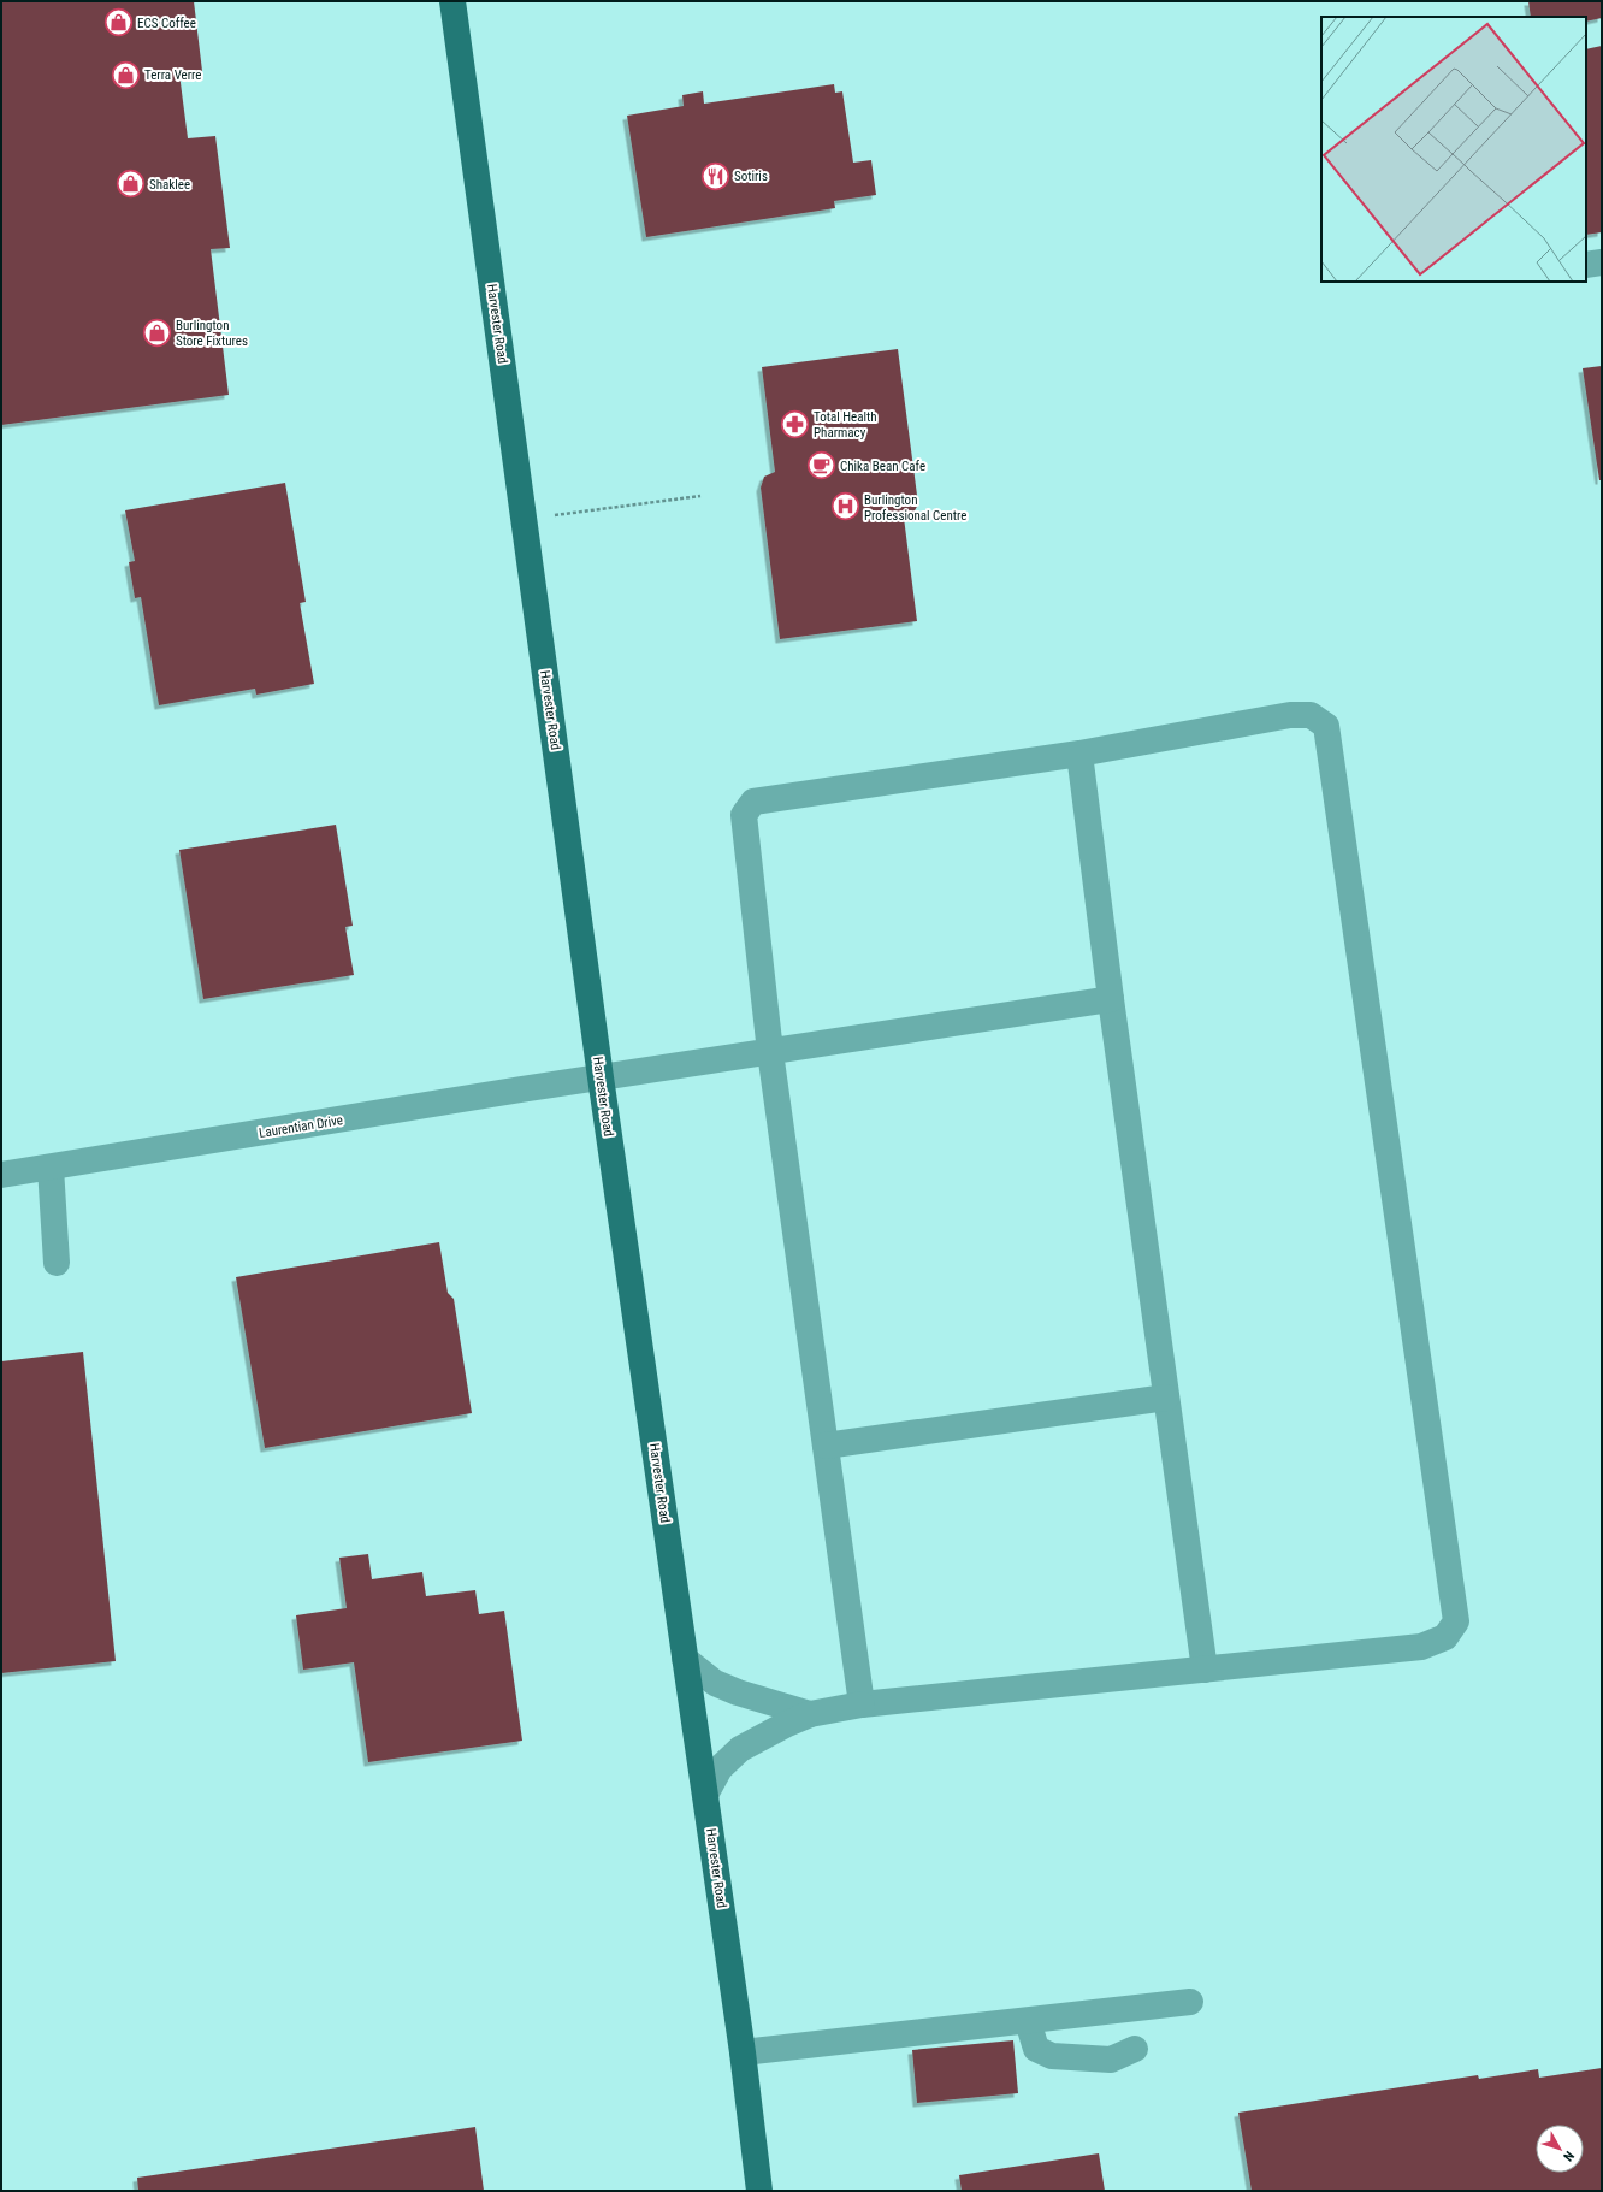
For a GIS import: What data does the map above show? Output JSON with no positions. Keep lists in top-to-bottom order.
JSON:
{
  "streets": {
    "main road": ["Harvester Road"],
    "street": ["Laurentian Drive"]
  },
  "crossings": [
    ["Harvester Road", "Laurentian Drive"]
  ],
  "places": {
    "shop": [
      "ECS Coffee",
      "Terra Verre",
      "Shaklee",
      "Burlington Store Fixtures"
    ],
    "restaurant": ["Sotiris"],
    "pharmacy": ["Total Health Pharmacy"],
    "cafe": ["Chika Bean Cafe"],
    "hospital": ["Burlington Professional Centre"]
  },
  "north": "bottom right"
}
